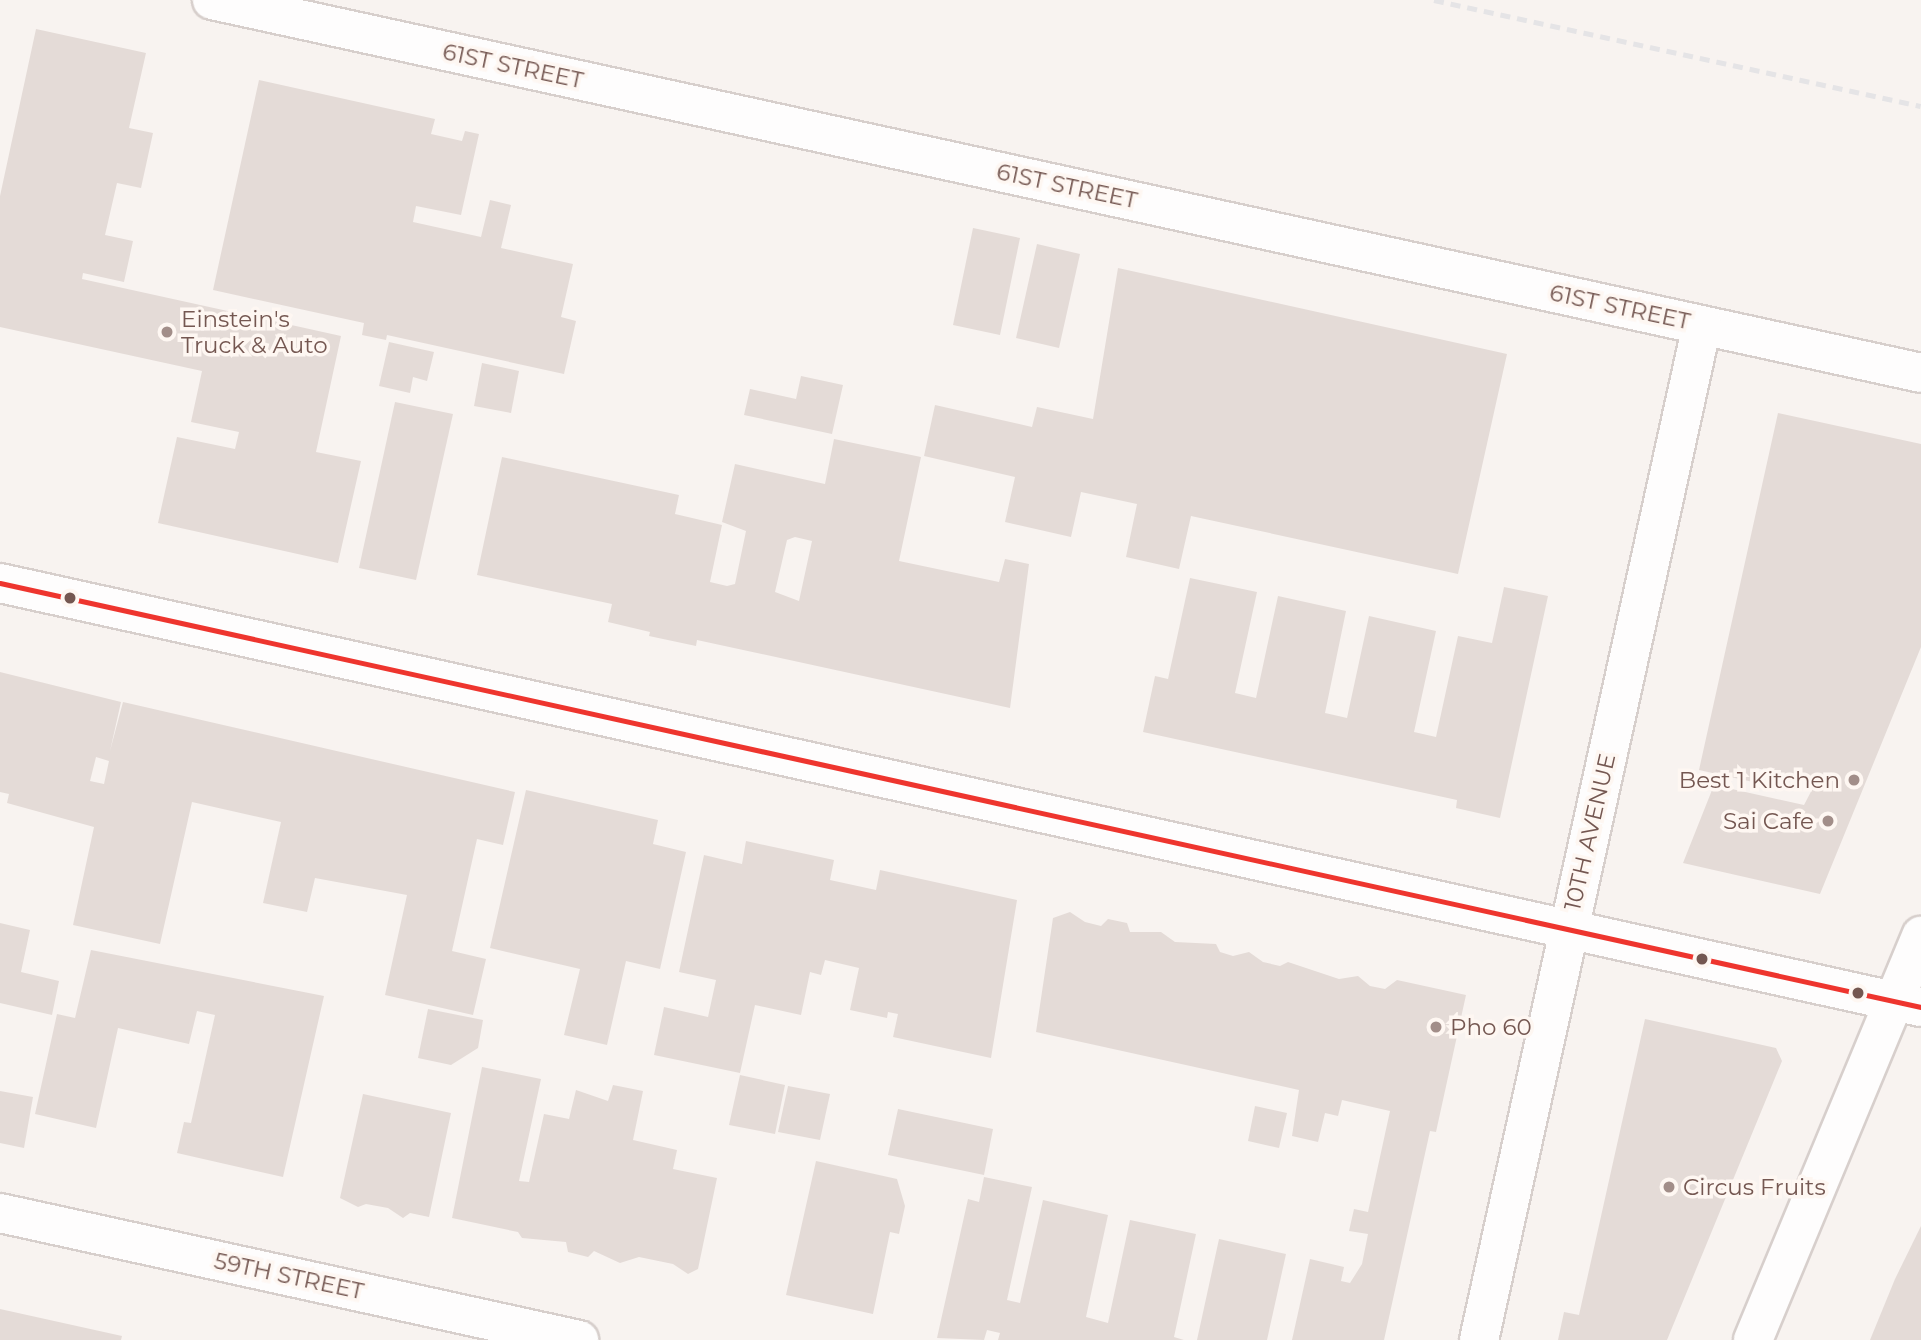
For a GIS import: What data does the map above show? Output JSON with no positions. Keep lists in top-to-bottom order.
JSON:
{
  "streets": {
    "street": ["61ST STREET", "10TH AVENUE", "59TH STREET"]
  },
  "crossings": [
    ["61ST STREET", "10TH AVENUE"]
  ],
  "places": [
    "Einstein's Truck & Auto",
    "Best 1 Kitchen",
    "Sai Cafe",
    "Pho 60",
    "Circus Fruits"
  ]
}
